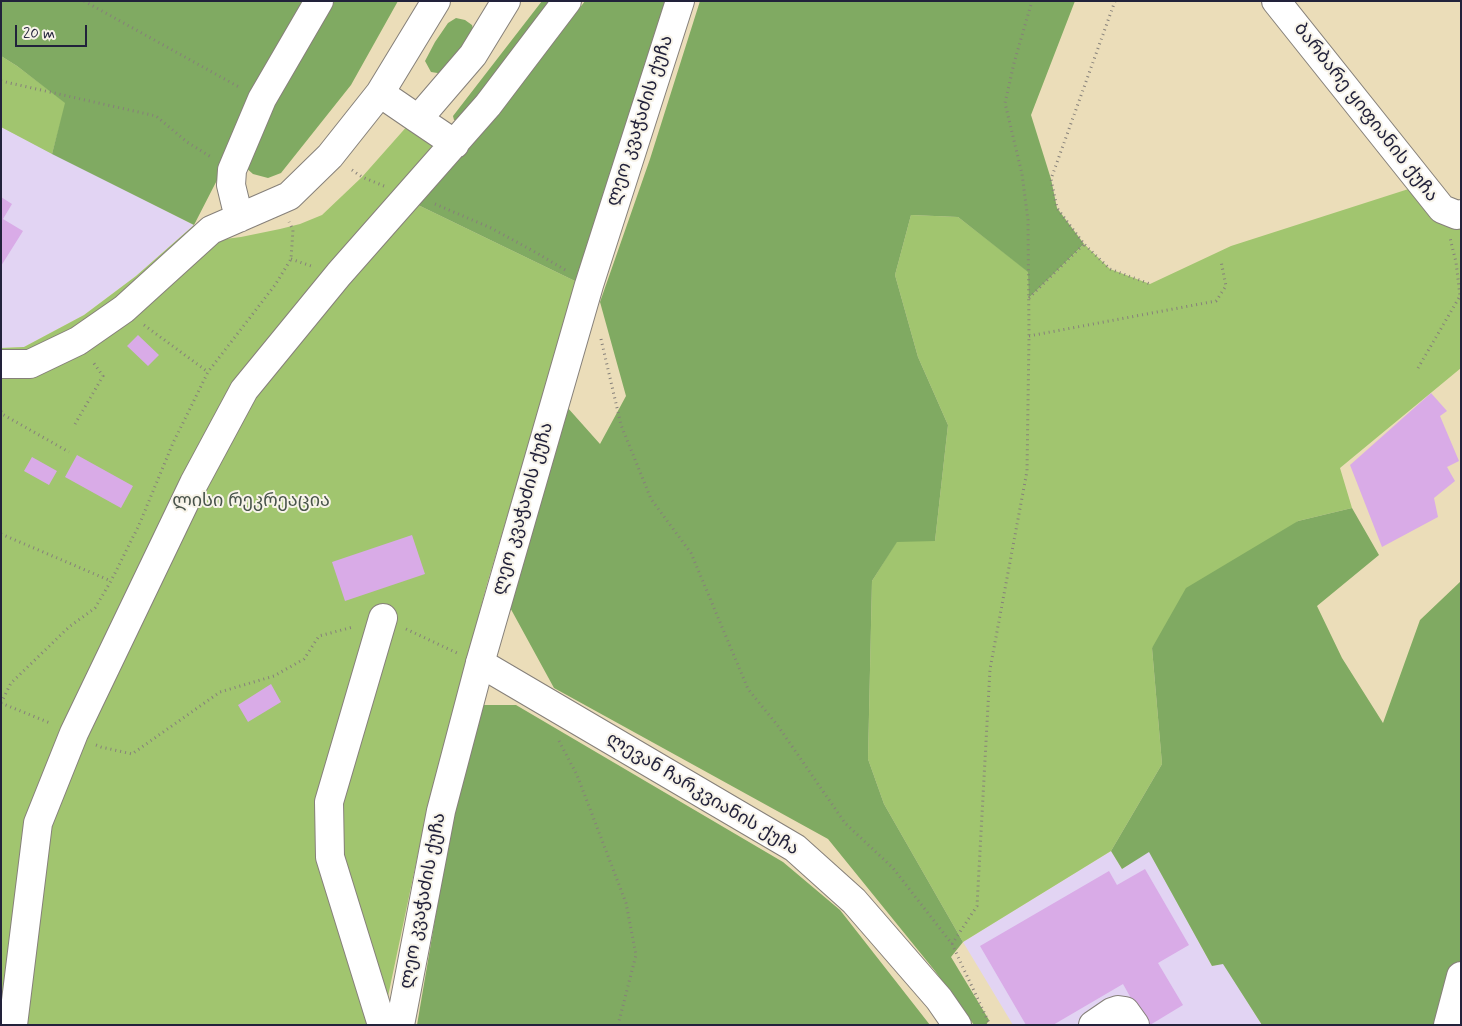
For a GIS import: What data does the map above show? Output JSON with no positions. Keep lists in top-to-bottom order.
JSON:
{
  "streets": {
    "street": ["ბარბარე ყიფიანის ქუჩა", "ლეო კვაჭაძის ქუჩა", "ლევან ჩარკვიანის ქუჩა"]
  },
  "crossings": [
    ["ლეო კვაჭაძის ქუჩა", "ლევან ჩარკვიანის ქუჩა"]
  ],
  "parks": ["ლისი რეკრეაცია"],
  "scale_bar": "20 m"
}
